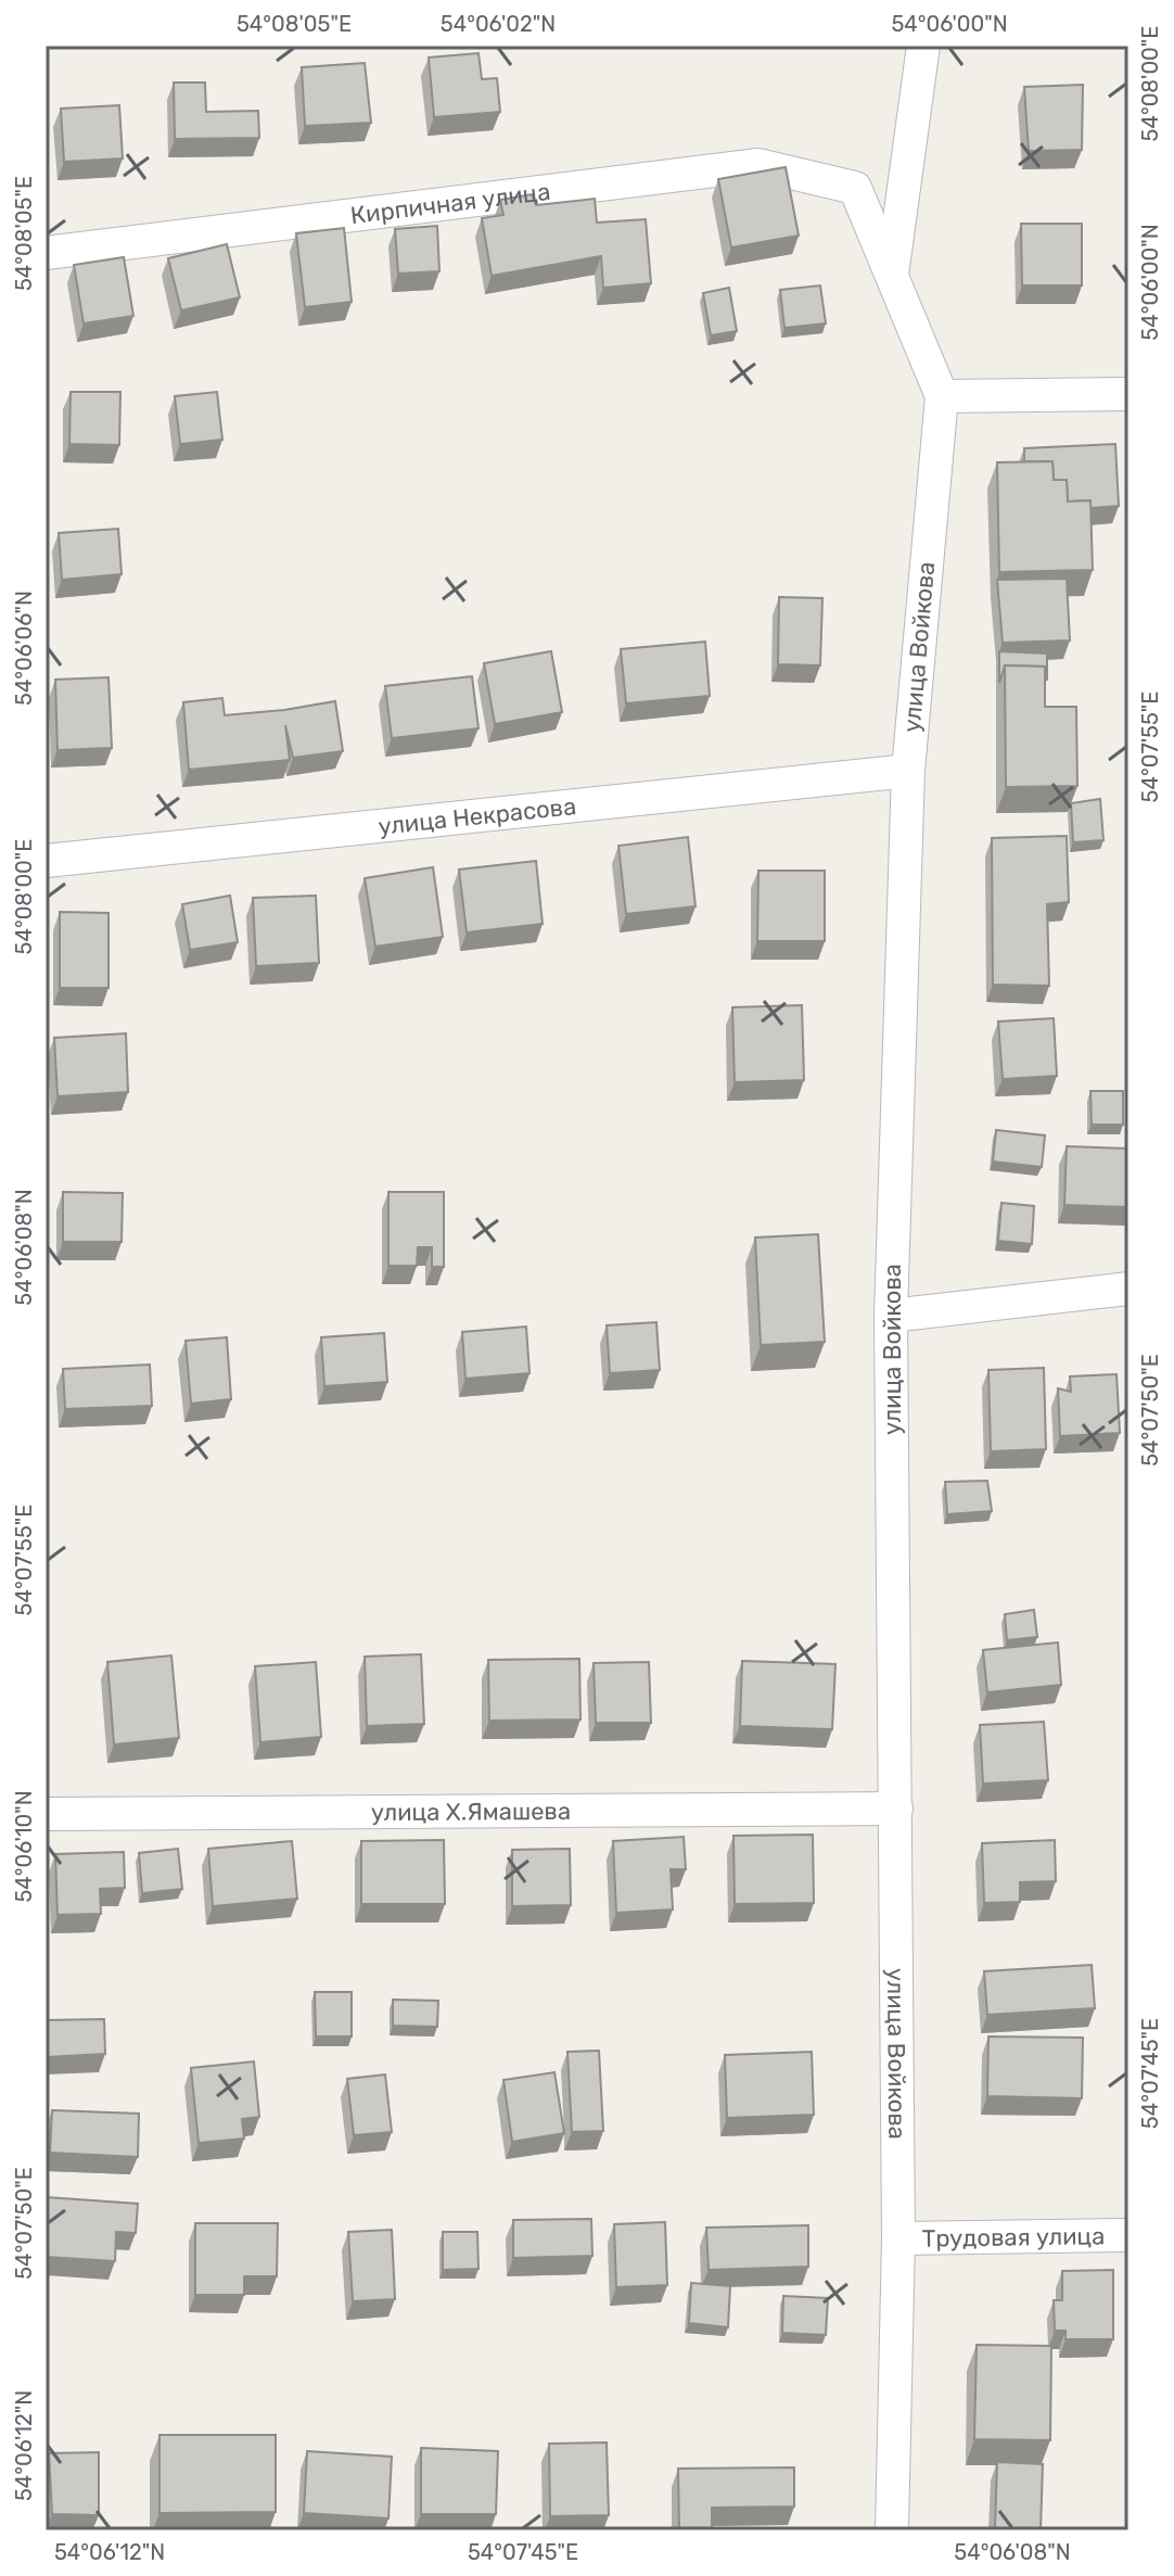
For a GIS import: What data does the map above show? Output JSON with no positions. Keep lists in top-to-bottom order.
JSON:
{
  "streets": {
    "street": [
      "Кирпичная улица",
      "улица Войкова",
      "улица Некрасова",
      "улица Х.Ямашева",
      "Трудовая улица"
    ]
  },
  "crossings": [
    ["Кирпичная улица", "улица Войкова"],
    ["улица Войкова", "улица Некрасова"],
    ["улица Войкова", "улица Х.Ямашева"],
    ["улица Войкова", "Трудовая улица"]
  ],
  "coordinates": [
    "54°08'05\"E",
    "54°06'02\"N",
    "54°06'00\"N",
    "54°08'00\"E",
    "54°06'06\"N",
    "54°07'55\"E",
    "54°06'08\"N",
    "54°07'50\"E",
    "54°06'10\"N",
    "54°07'45\"E",
    "54°06'12\"N"
  ]
}
